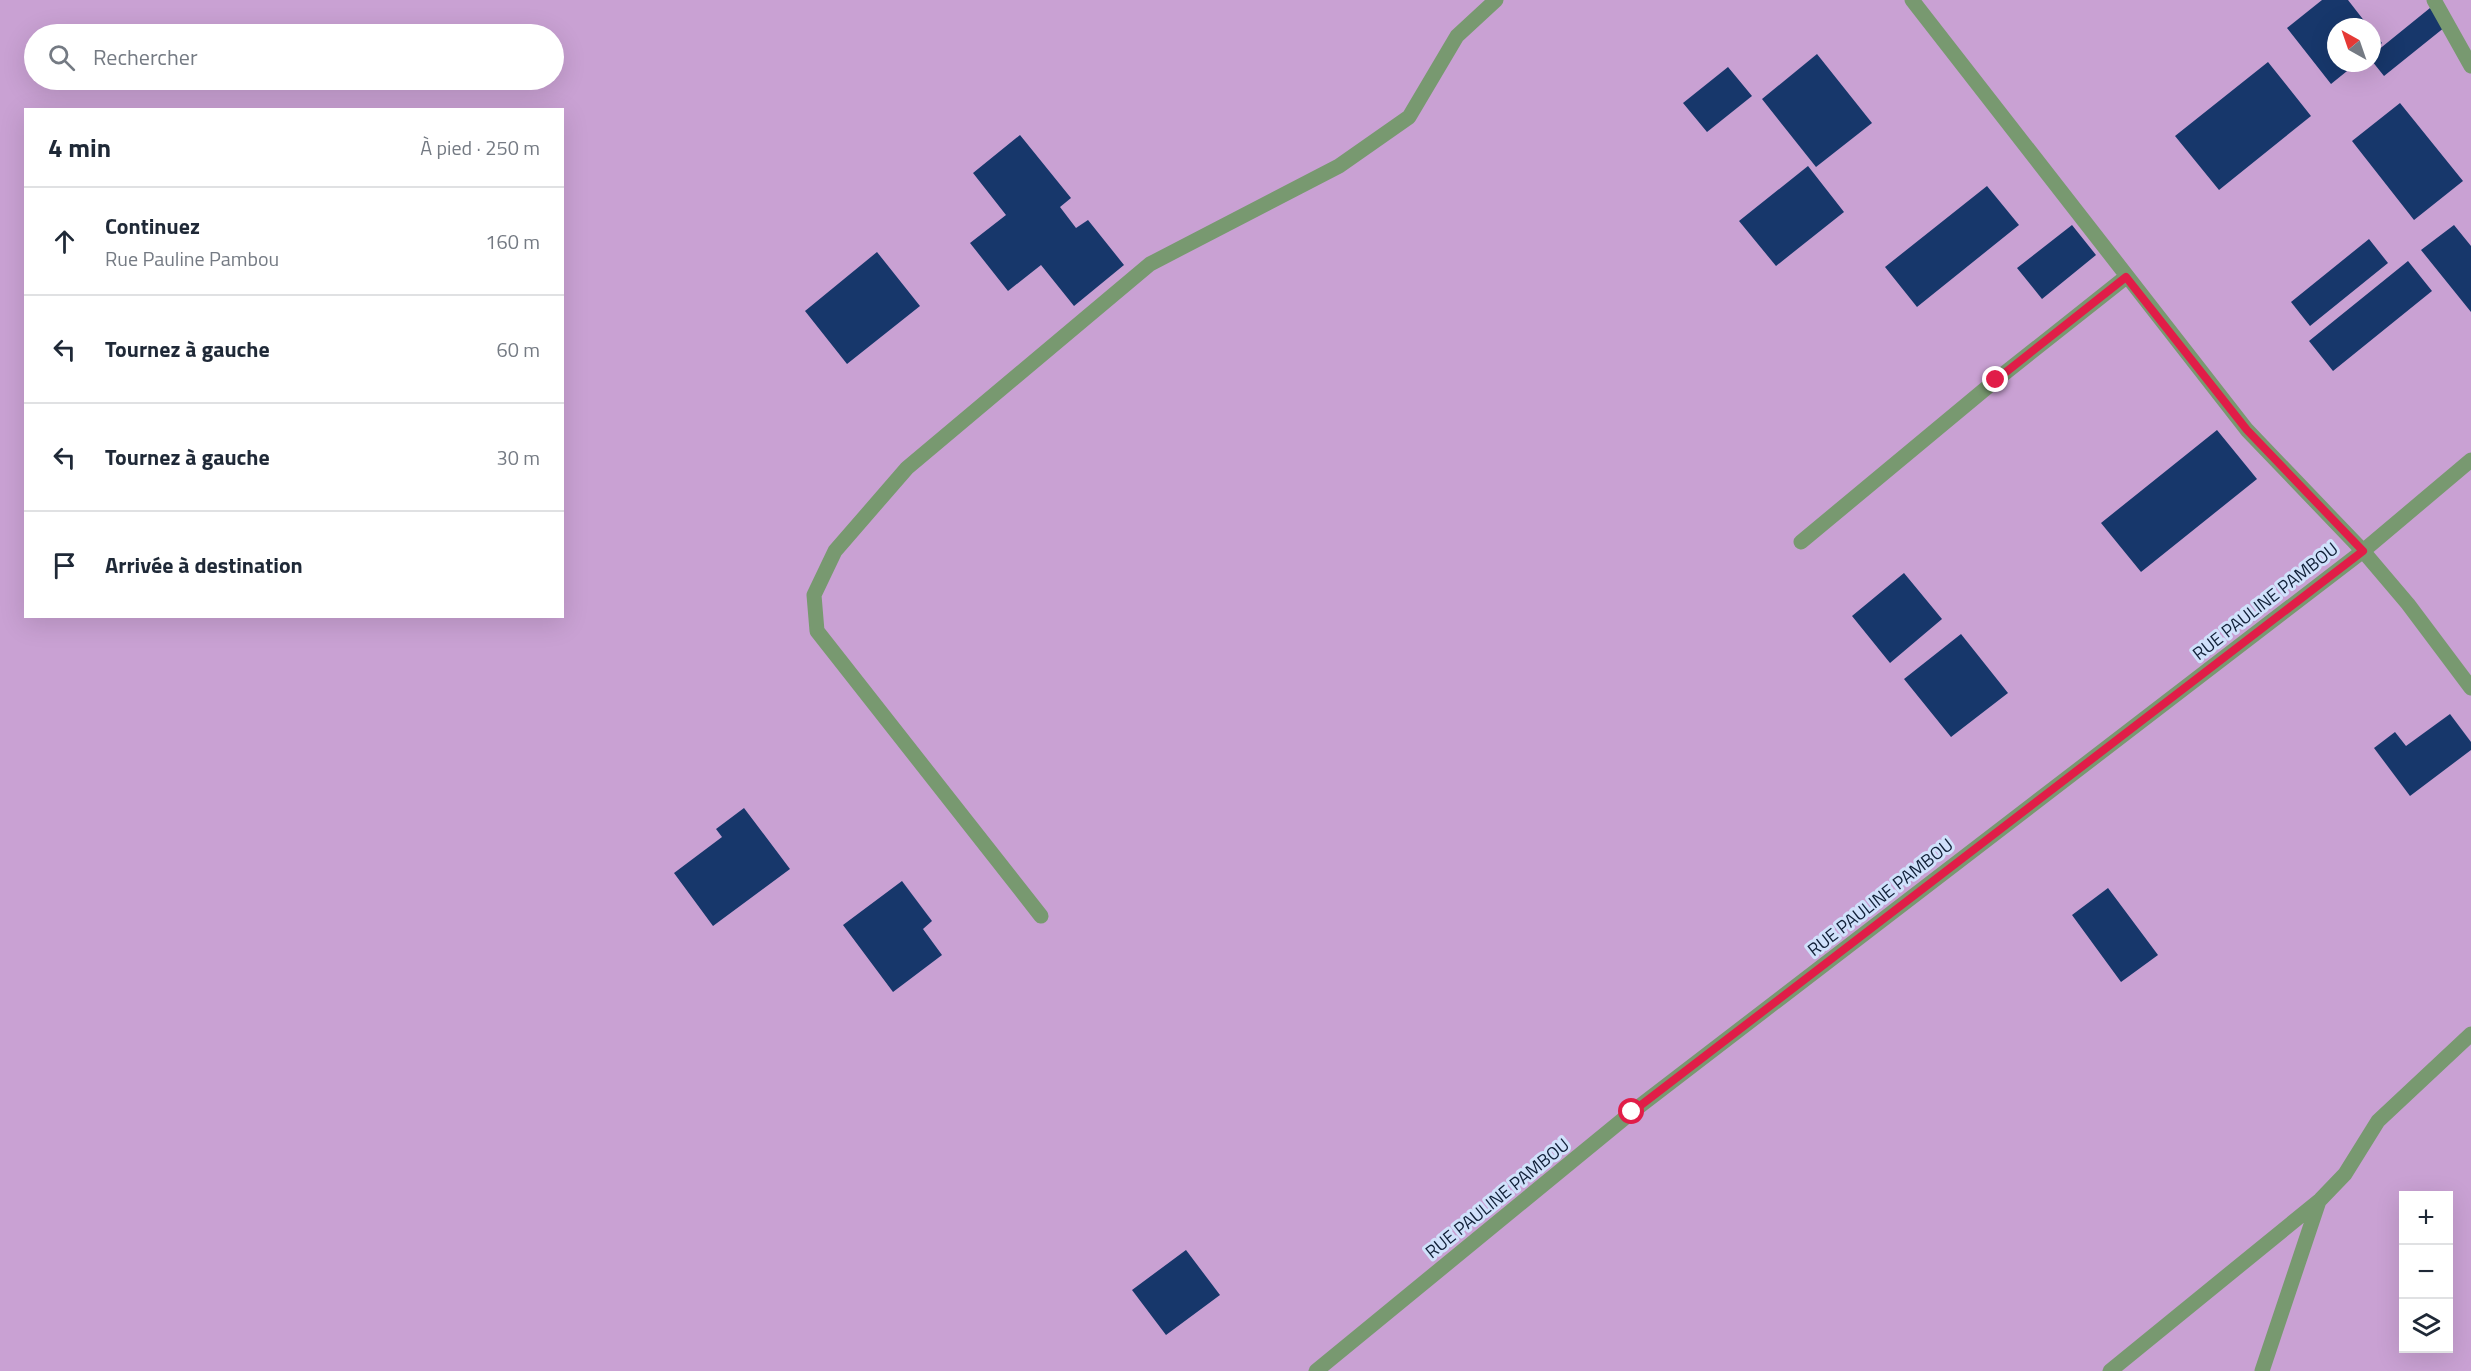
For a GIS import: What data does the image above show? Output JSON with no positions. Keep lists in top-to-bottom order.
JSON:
{
  "streets": {
    "street": ["RUE PAULINE PAMBOU"]
  },
  "north": "top left",
  "page": {
    "search": "Rechercher",
    "heading": ["4 min", "À pied · 250 m"],
    "list": [
      ["Continuez", "Rue Pauline Pambou", "160 m"],
      ["Tournez à gauche", "60 m"],
      ["Tournez à gauche", "30 m"],
      "Arrivée à destination"
    ],
    "map_buttons": ["+", "−"]
  }
}
